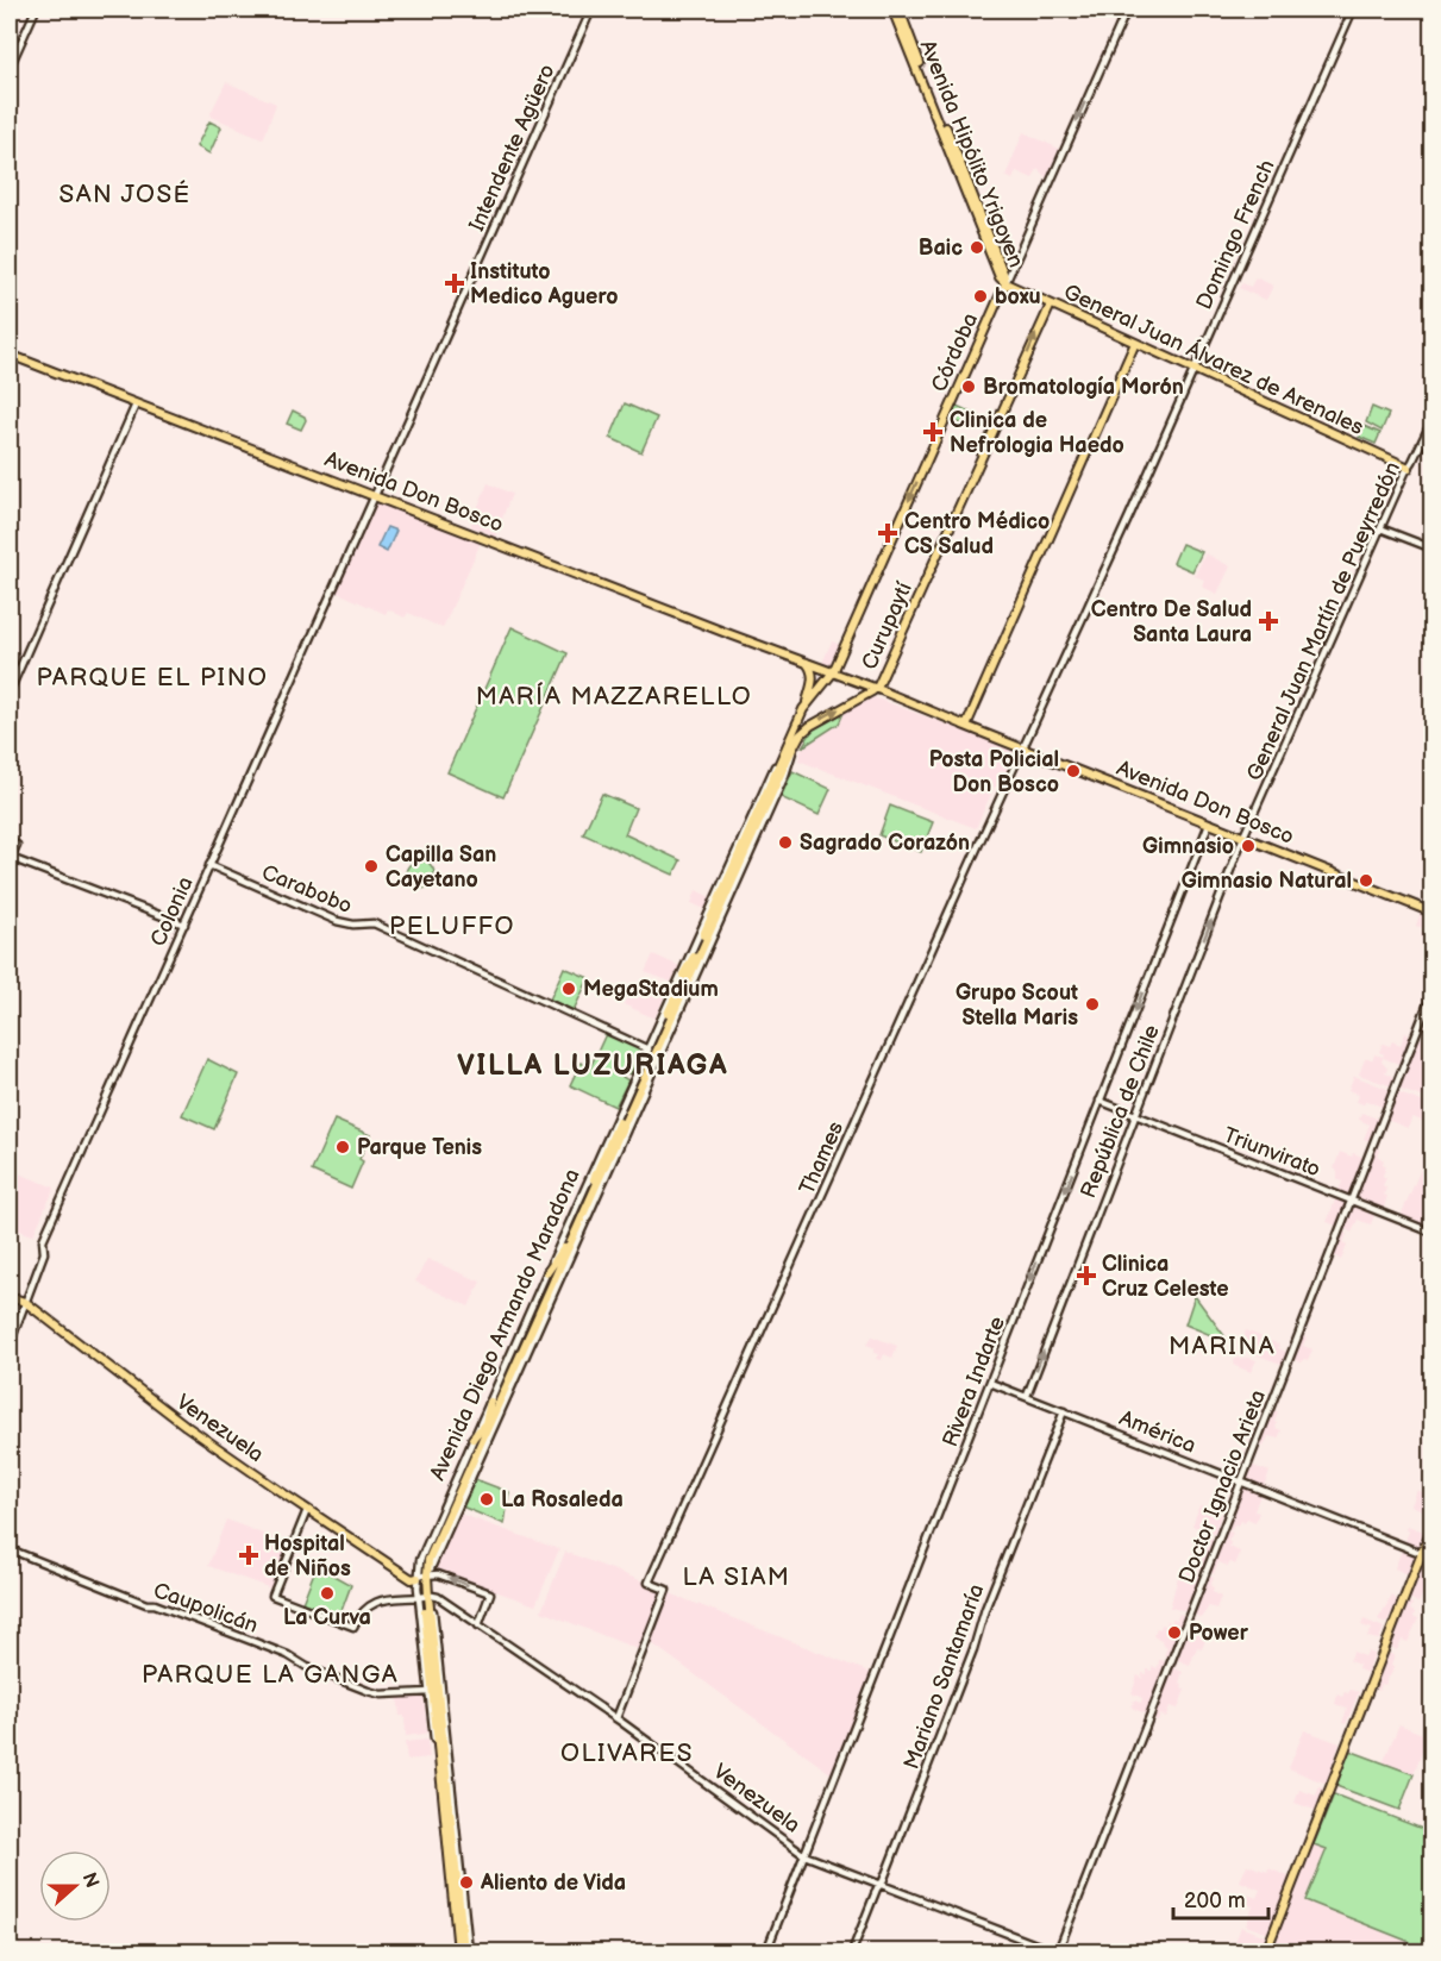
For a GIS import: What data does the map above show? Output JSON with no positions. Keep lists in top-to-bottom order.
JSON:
{
  "streets": {
    "main road": [
      "Avenida Hipólito Yrigoyen",
      "Córdoba",
      "General Juan Álvarez de Arenales",
      "Avenida Don Bosco",
      "Curupaytí",
      "Avenida Diego Armando Maradona",
      "Venezuela"
    ],
    "street": [
      "Intendente Agüero",
      "Domingo French",
      "General Juan Martín de Pueyrredón",
      "Carabobo",
      "Colonia",
      "República de Chile",
      "Triunvirato",
      "Thames",
      "Rivera Indarte",
      "América",
      "Doctor Ignacio Arieta",
      "Caupolicán",
      "Mariano Santamaría"
    ]
  },
  "crossings": [
    ["Intendente Agüero", "Avenida Don Bosco"],
    ["Intendente Agüero", "Colonia"],
    ["Avenida Hipólito Yrigoyen", "Córdoba"],
    ["Avenida Hipólito Yrigoyen", "General Juan Álvarez de Arenales"],
    ["Domingo French", "General Juan Álvarez de Arenales"],
    ["Domingo French", "Avenida Don Bosco"],
    ["Domingo French", "Thames"],
    ["Córdoba", "General Juan Álvarez de Arenales"],
    ["Córdoba", "Avenida Don Bosco"],
    ["Córdoba", "Avenida Diego Armando Maradona"],
    ["General Juan Álvarez de Arenales", "General Juan Martín de Pueyrredón"],
    ["General Juan Álvarez de Arenales", "Curupaytí"],
    ["Avenida Don Bosco", "General Juan Martín de Pueyrredón"],
    ["Avenida Don Bosco", "Curupaytí"],
    ["Avenida Don Bosco", "Colonia"],
    ["Avenida Don Bosco", "República de Chile"],
    ["Avenida Don Bosco", "Thames"],
    ["Avenida Don Bosco", "Avenida Diego Armando Maradona"],
    ["Avenida Don Bosco", "Rivera Indarte"],
    ["General Juan Martín de Pueyrredón", "República de Chile"],
    ["Curupaytí", "Avenida Diego Armando Maradona"],
    ["Carabobo", "Colonia"],
    ["Carabobo", "Avenida Diego Armando Maradona"],
    ["Colonia", "Venezuela"],
    ["República de Chile", "Triunvirato"],
    ["República de Chile", "América"],
    ["Triunvirato", "Rivera Indarte"],
    ["Triunvirato", "Doctor Ignacio Arieta"],
    ["Thames", "Venezuela"],
    ["Avenida Diego Armando Maradona", "Venezuela"],
    ["Avenida Diego Armando Maradona", "Caupolicán"],
    ["Rivera Indarte", "Venezuela"],
    ["Rivera Indarte", "América"],
    ["Venezuela", "Doctor Ignacio Arieta"],
    ["Venezuela", "Mariano Santamaría"],
    ["América", "Doctor Ignacio Arieta"],
    ["América", "Mariano Santamaría"]
  ],
  "one_way": [
    "Córdoba",
    "Curupaytí",
    "República de Chile",
    "Rivera Indarte"
  ],
  "districts": [
    "SAN JOSÉ",
    "PARQUE EL PINO",
    "MARÍA MAZZARELLO",
    "PELUFFO",
    "VILLA LUZURIAGA",
    "MARINA",
    "LA SIAM",
    "PARQUE LA GANGA",
    "OLIVARES"
  ],
  "places": {
    "other": [
      "Baic",
      "boxu",
      "Bromatología Morón",
      "Posta Policial Don Bosco",
      "Sagrado Corazón",
      "Gimnasio",
      "Capilla San Cayetano",
      "Gimnasio Natural",
      "MegaStadium",
      "Grupo Scout Stella Maris",
      "Parque Tenis",
      "La Rosaleda",
      "La Curva",
      "Power",
      "Aliento de Vida"
    ],
    "health": [
      "Instituto Medico Aguero",
      "Clinica de Nefrologia Haedo",
      "Centro Médico CS Salud",
      "Centro De Salud Santa Laura",
      "Clinica Cruz Celeste",
      "Hospital de Niños"
    ]
  },
  "scale_bar": "200 m",
  "north": "right"
}
